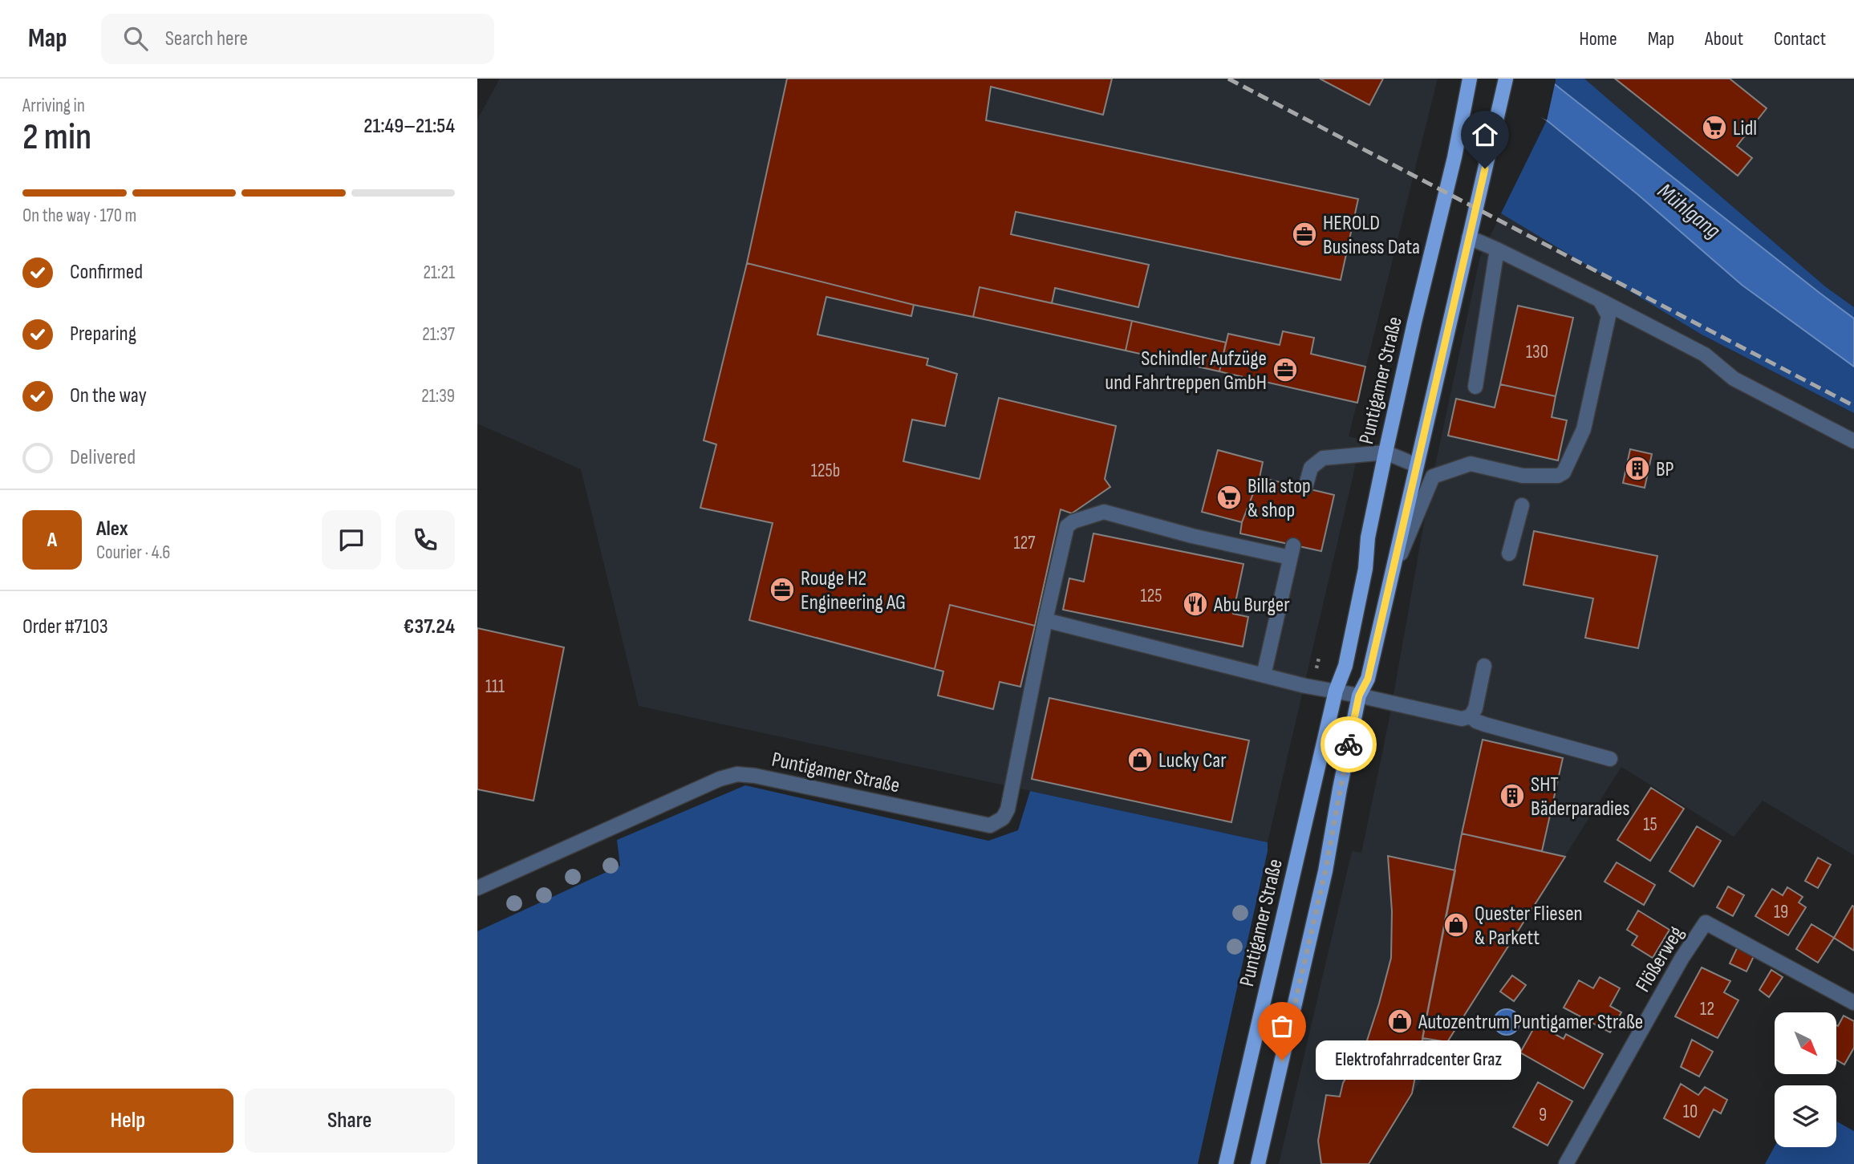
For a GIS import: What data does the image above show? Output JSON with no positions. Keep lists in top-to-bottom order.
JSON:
{
  "streets": {
    "main road": ["Puntigamer Straße"],
    "street": ["Flößerweg"]
  },
  "water": ["Mühlgang"],
  "places": {
    "supermarket": ["Lidl", "Billa stop & shop"],
    "office": ["HEROLD Business Data", "Schindler Aufzüge und Fahrtreppen GmbH", "Rouge H2 Engineering AG"],
    "building": ["BP", "SHT Bäderparadies"],
    "restaurant": ["Abu Burger"],
    "shop": ["Lucky Car", "Quester Fliesen & Parkett", "Autozentrum Puntigamer Straße"],
    "other": ["Elektrofahrradcenter Graz"]
  },
  "house_numbers": [
    "130",
    "125b",
    "127",
    "125",
    "111",
    "15",
    "19",
    "12",
    "10",
    "9"
  ],
  "north": "bottom right",
  "page": {
    "header": "Map",
    "search": "Search here",
    "nav": [
      "Home",
      "Map",
      "About",
      "Contact"
    ],
    "heading": ["2 min", "Arriving in", "21:49–21:54"],
    "panel": [
      "Alex",
      "Courier · 4.6",
      "Order #7103",
      "€37.24"
    ],
    "bar": "On the way · 170 m",
    "list": [
      ["Confirmed", "21:21"],
      ["Preparing", "21:37"],
      ["On the way", "21:39"],
      "Delivered"
    ],
    "round": "A",
    "bubble": "Elektrofahrradcenter Graz",
    "buttons": ["Help", "Share"]
  }
}
